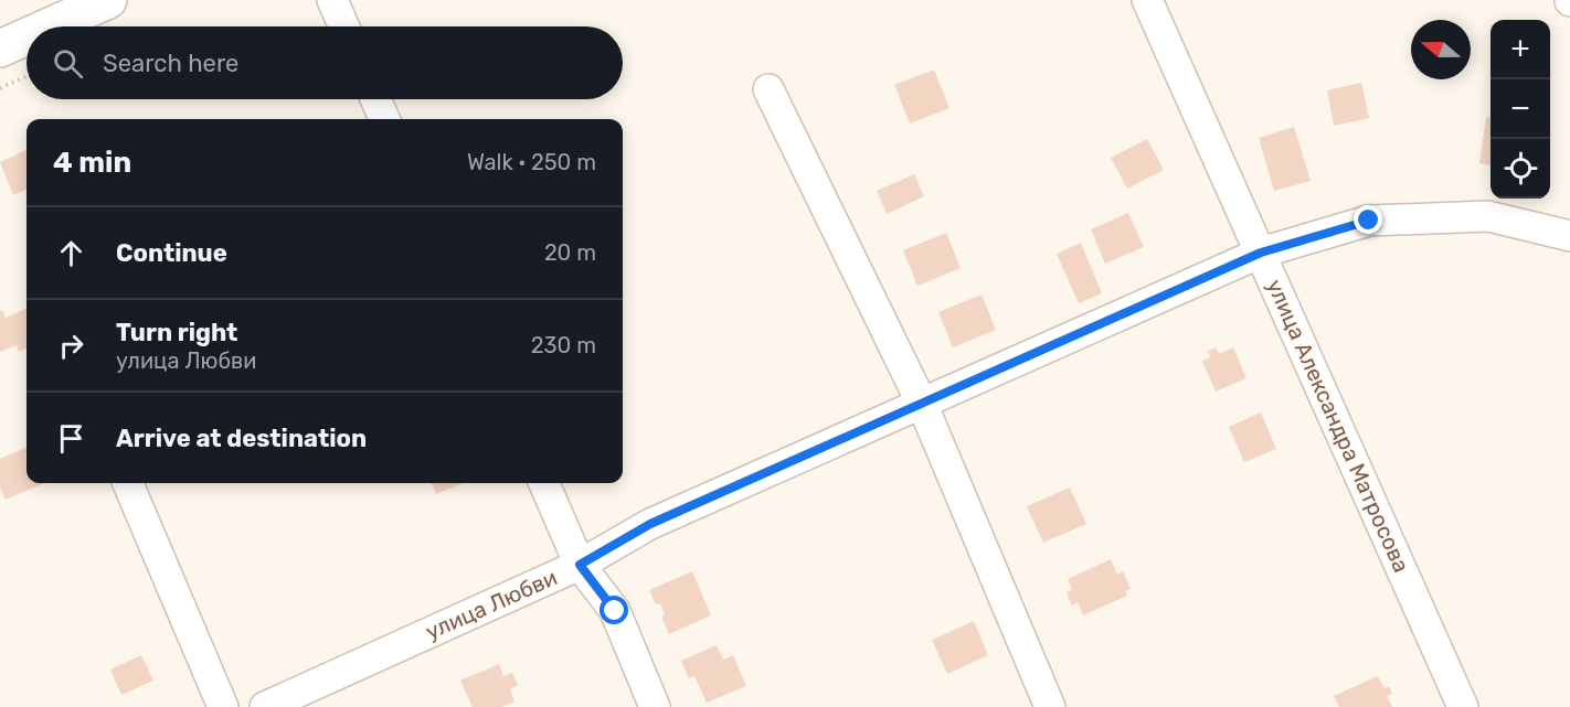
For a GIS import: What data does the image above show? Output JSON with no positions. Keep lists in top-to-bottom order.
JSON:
{
  "streets": {
    "street": ["улица Александра Матросова", "улица Любви"]
  },
  "crossings": [
    ["улица Александра Матросова", "улица Любви"]
  ],
  "north": "left",
  "page": {
    "map_buttons": ["+", "−"],
    "search": "Search here",
    "heading": ["4 min", "Walk · 250 m"],
    "list": [
      ["Continue", "20 m"],
      ["Turn right", "улица Любви", "230 m"],
      "Arrive at destination"
    ]
  }
}
